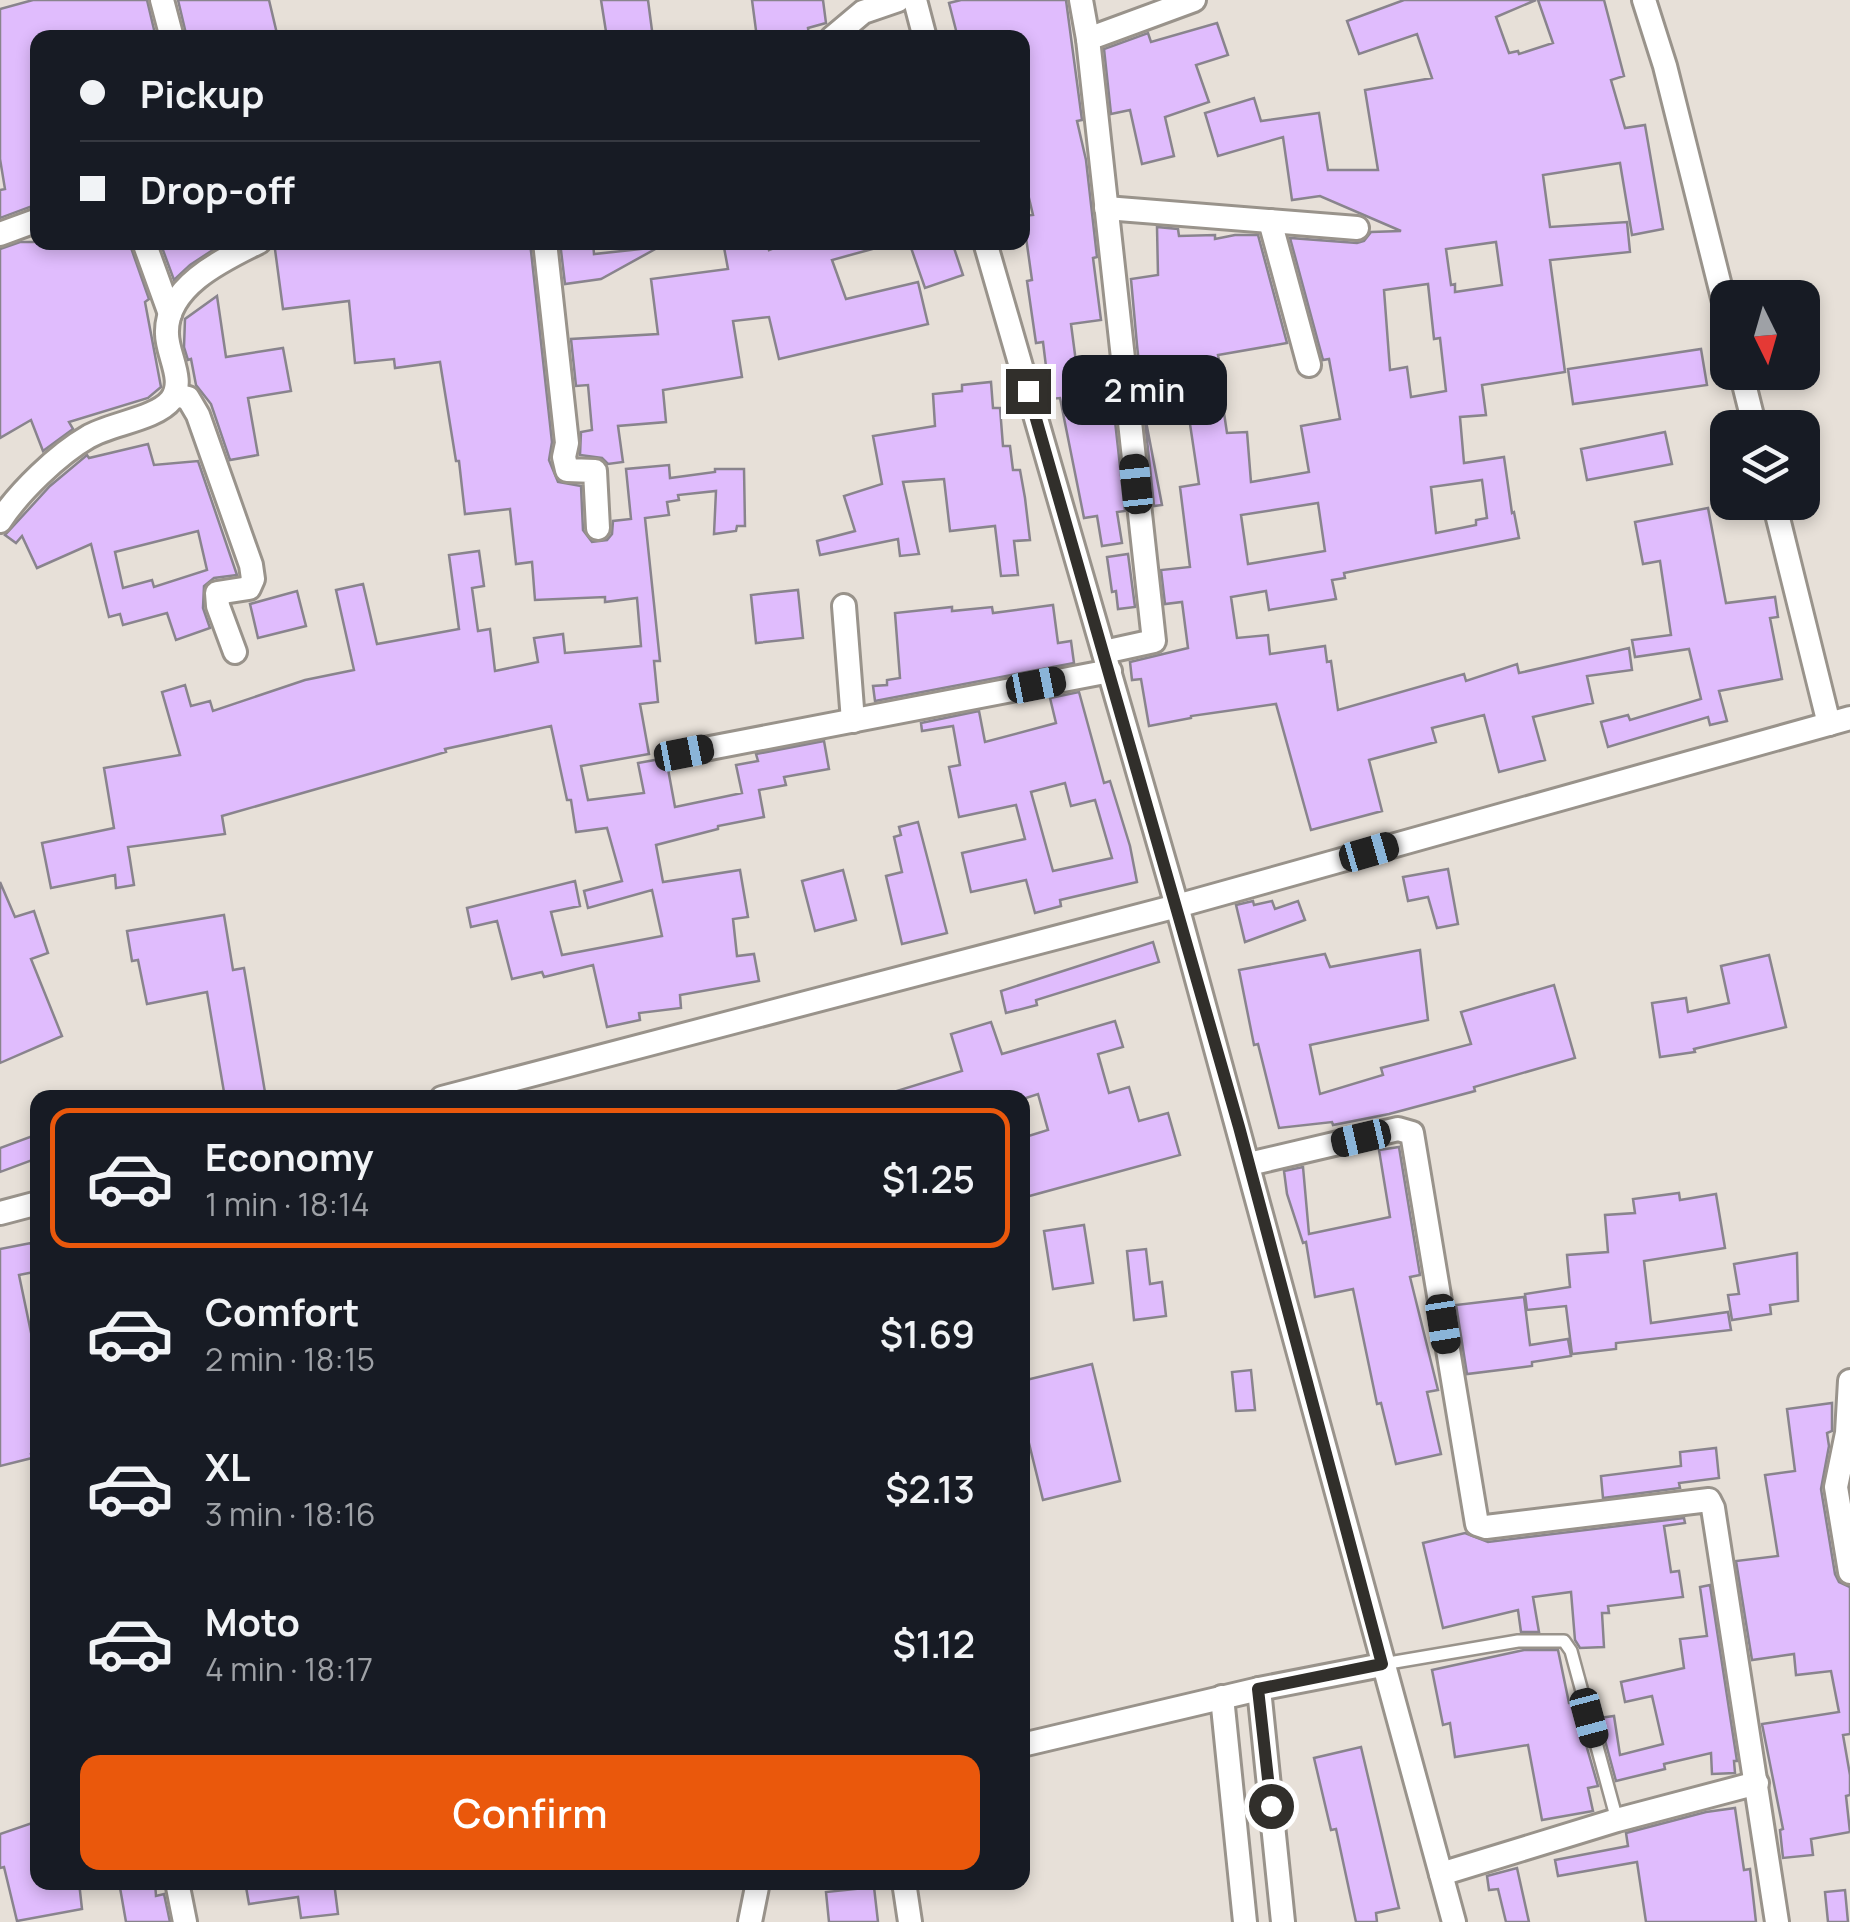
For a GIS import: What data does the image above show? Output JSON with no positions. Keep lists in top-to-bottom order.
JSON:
{
  "north": "bottom",
  "page": {
    "banner": ["Pickup", "Drop-off"],
    "bubble": "2 min",
    "list": [
      {
        "name": "Economy",
        "note": "1 min · 18:14",
        "value": "$1.25"
      },
      {
        "name": "Comfort",
        "note": "2 min · 18:15",
        "value": "$1.69"
      },
      {
        "name": "XL",
        "note": "3 min · 18:16",
        "value": "$2.13"
      },
      {
        "name": "Moto",
        "note": "4 min · 18:17",
        "value": "$1.12"
      }
    ],
    "buttons": "Confirm"
  }
}
